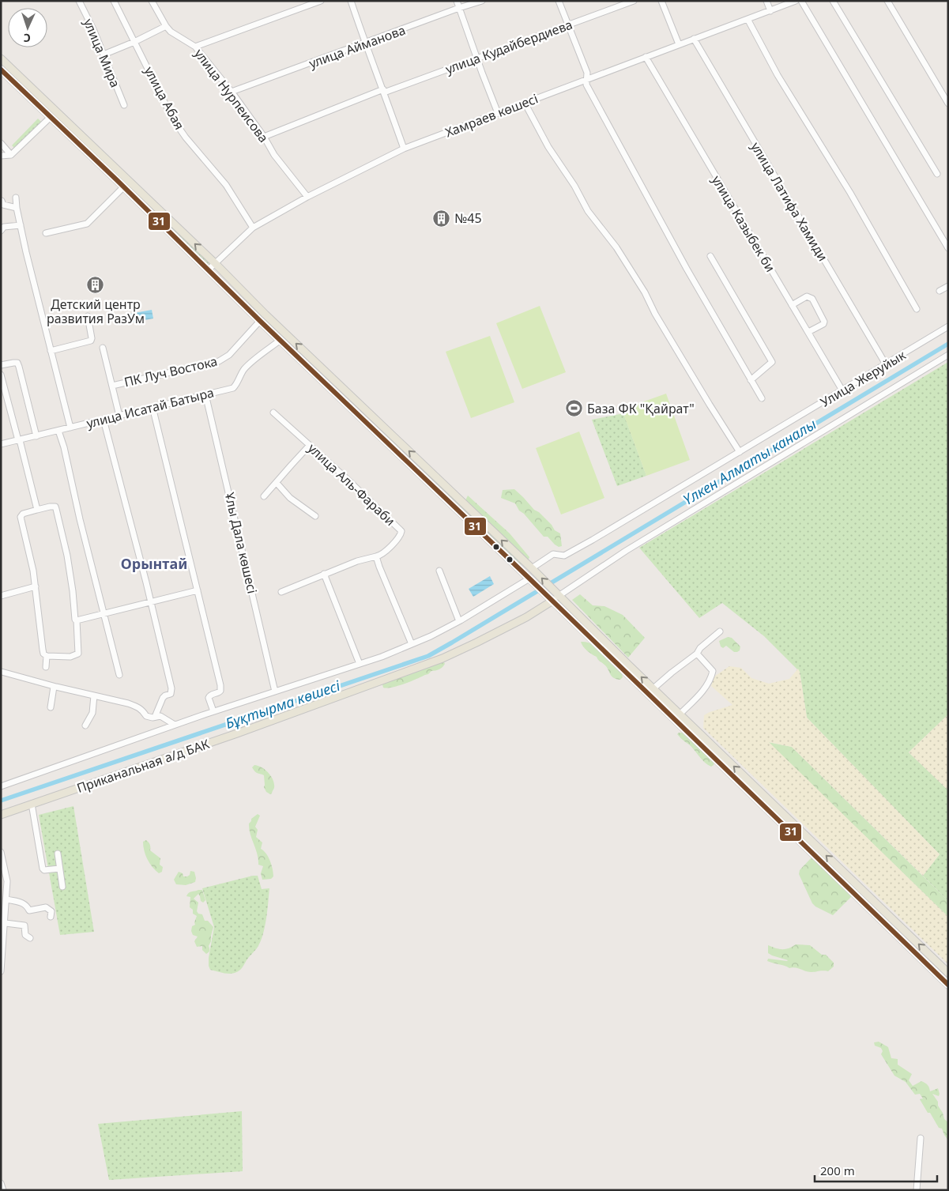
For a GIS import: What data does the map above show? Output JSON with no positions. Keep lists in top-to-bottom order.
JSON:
{
  "streets": {
    "main road": ["Приканальная а/д БАК"],
    "street": [
      "улица Айманова",
      "улица Кудайбердиева",
      "улица Мира",
      "улица Нурпеисова",
      "улица Абая",
      "Хамраев көшесі",
      "улица Латифа Хамиди",
      "улица Казыбек би",
      "ПК Луч Востока",
      "Улица Жеруйык",
      "улица Исатай Батыра",
      "улица Аль-Фараби",
      "Ұлы Дала көшесі"
    ]
  },
  "crossings": [
    ["улица Айманова", "улица Нурпеисова"],
    ["улица Кудайбердиева", "улица Нурпеисова"],
    ["улица Нурпеисова", "Хамраев көшесі"],
    ["улица Абая", "Хамраев көшесі"],
    ["Хамраев көшесі", "улица Латифа Хамиди"],
    ["Хамраев көшесі", "улица Казыбек би"],
    ["улица Латифа Хамиди", "Улица Жеруйык"],
    ["улица Казыбек би", "Улица Жеруйык"],
    ["улица Исатай Батыра", "Ұлы Дала көшесі"]
  ],
  "districts": ["Орынтай"],
  "water": ["Үлкен Алматы каналы", "Бұқтырма көшесі"],
  "places": {
    "building": ["№45", "Детский центр развития РазУм"],
    "sports": ["База ФК \"Қайрат\""]
  },
  "lines": ["transit line 31"],
  "scale_bar": "200 m",
  "north": "bottom"
}
